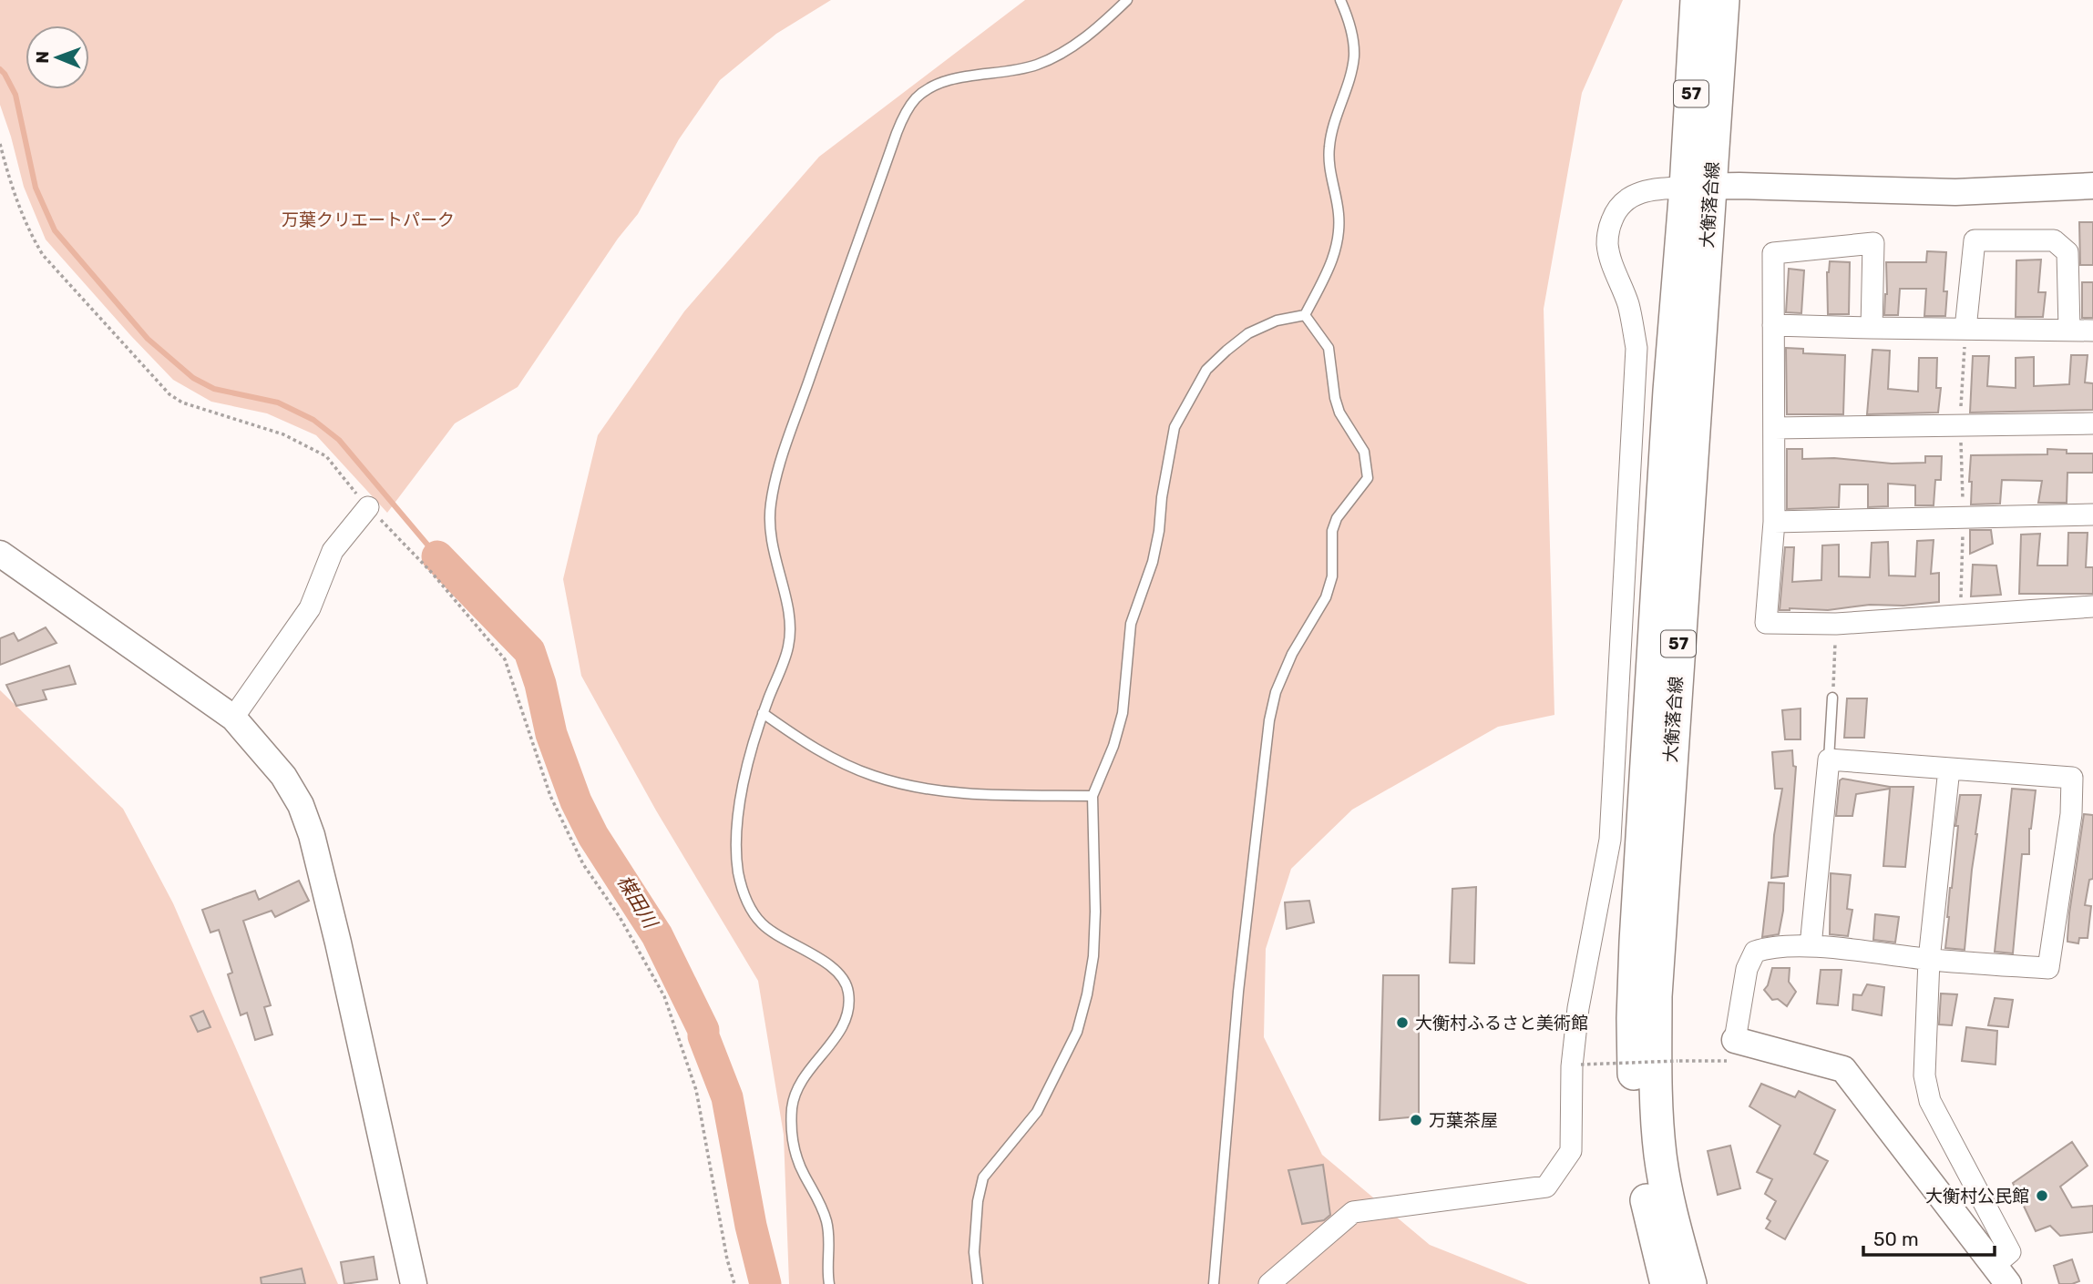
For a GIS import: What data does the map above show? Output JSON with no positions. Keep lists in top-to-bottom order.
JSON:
{
  "streets": {
    "main road": ["57", "大衡落合線"]
  },
  "water": ["楳田川"],
  "parks": ["万葉クリエートパーク"],
  "places": ["大衡村ふるさと美術館", "万葉茶屋", "大衡村公民館"],
  "scale_bar": "50 m",
  "north": "left"
}
